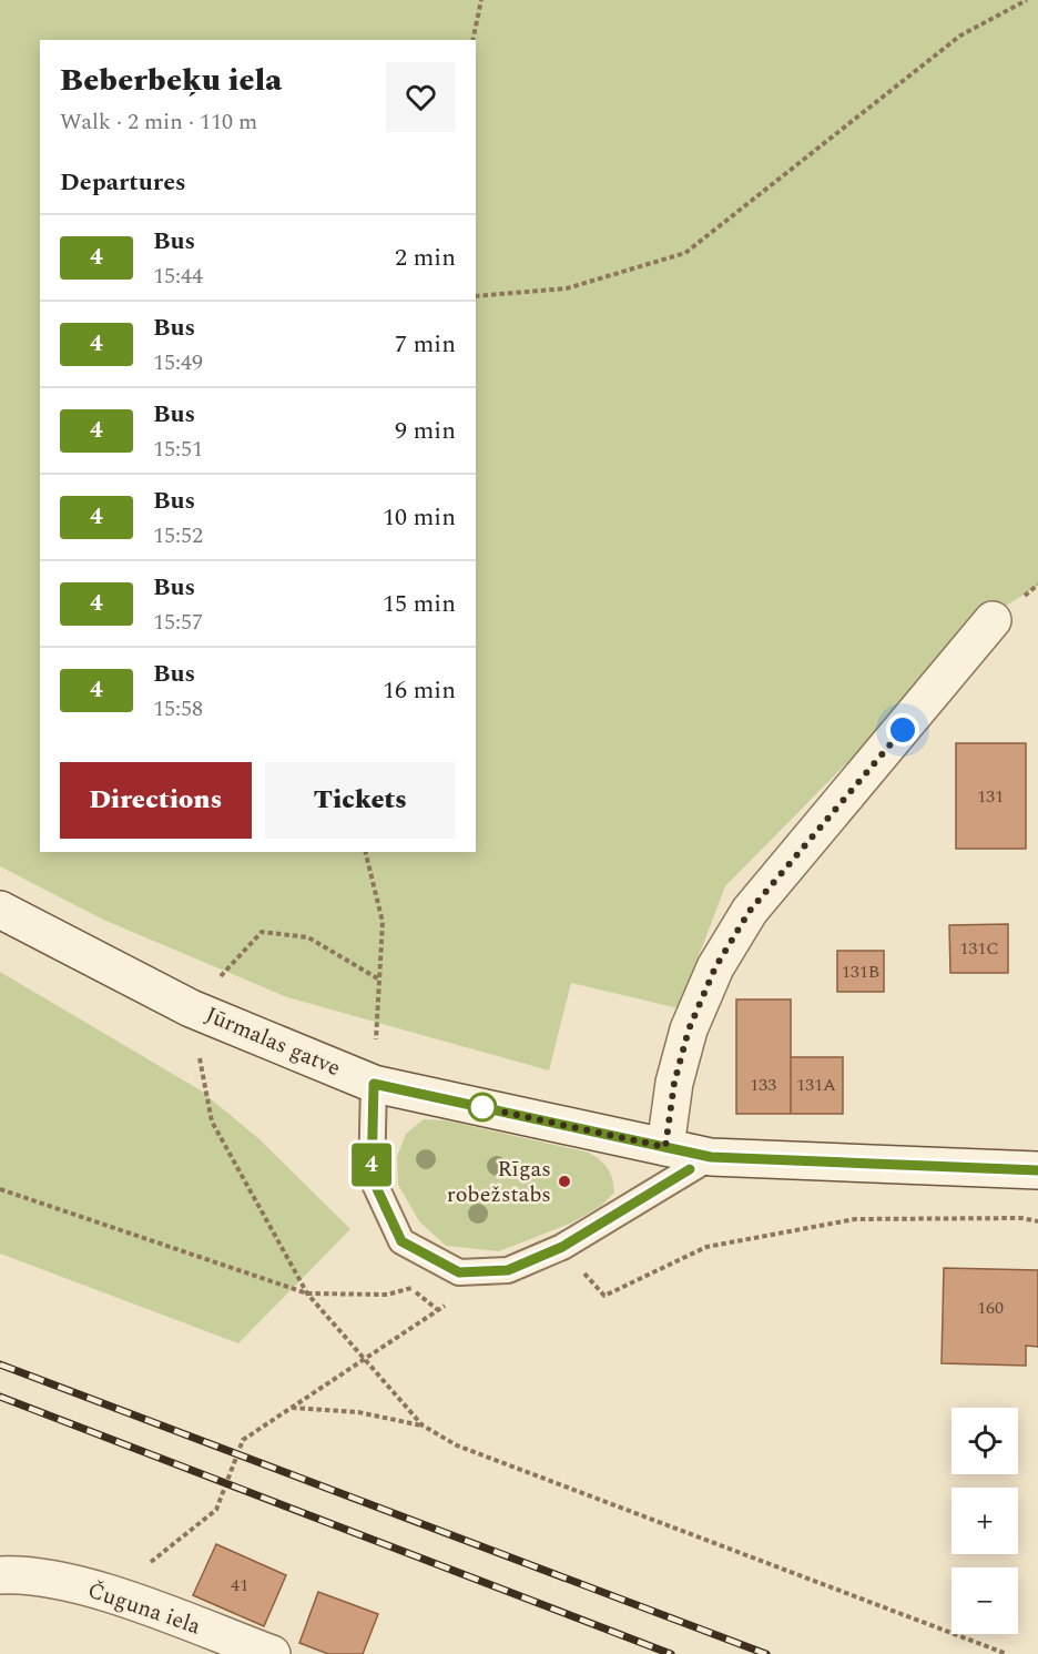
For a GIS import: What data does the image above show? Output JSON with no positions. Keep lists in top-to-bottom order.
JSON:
{
  "streets": {
    "main road": ["Jūrmalas gatve", "Čuguna iela"]
  },
  "places": ["Rīgas robežstabs"],
  "lines": ["bus line 4"],
  "house_numbers": [
    "131",
    "131C",
    "131B",
    "133",
    "131A",
    "160",
    "41"
  ],
  "page": {
    "on_map": "4",
    "heading": [
      ["Beberbeķu iela", "Walk · 2 min · 110 m"],
      "Departures"
    ],
    "list": [
      {
        "mark": "4",
        "name": "Bus",
        "note": "15:44",
        "value": "2 min"
      },
      {
        "mark": "4",
        "name": "Bus",
        "note": "15:49",
        "value": "7 min"
      },
      {
        "mark": "4",
        "name": "Bus",
        "note": "15:51",
        "value": "9 min"
      },
      {
        "mark": "4",
        "name": "Bus",
        "note": "15:52",
        "value": "10 min"
      },
      {
        "mark": "4",
        "name": "Bus",
        "note": "15:57",
        "value": "15 min"
      },
      {
        "mark": "4",
        "name": "Bus",
        "note": "15:58",
        "value": "16 min"
      }
    ],
    "buttons": ["Directions", "Tickets"],
    "map_buttons": ["+", "−"]
  }
}
